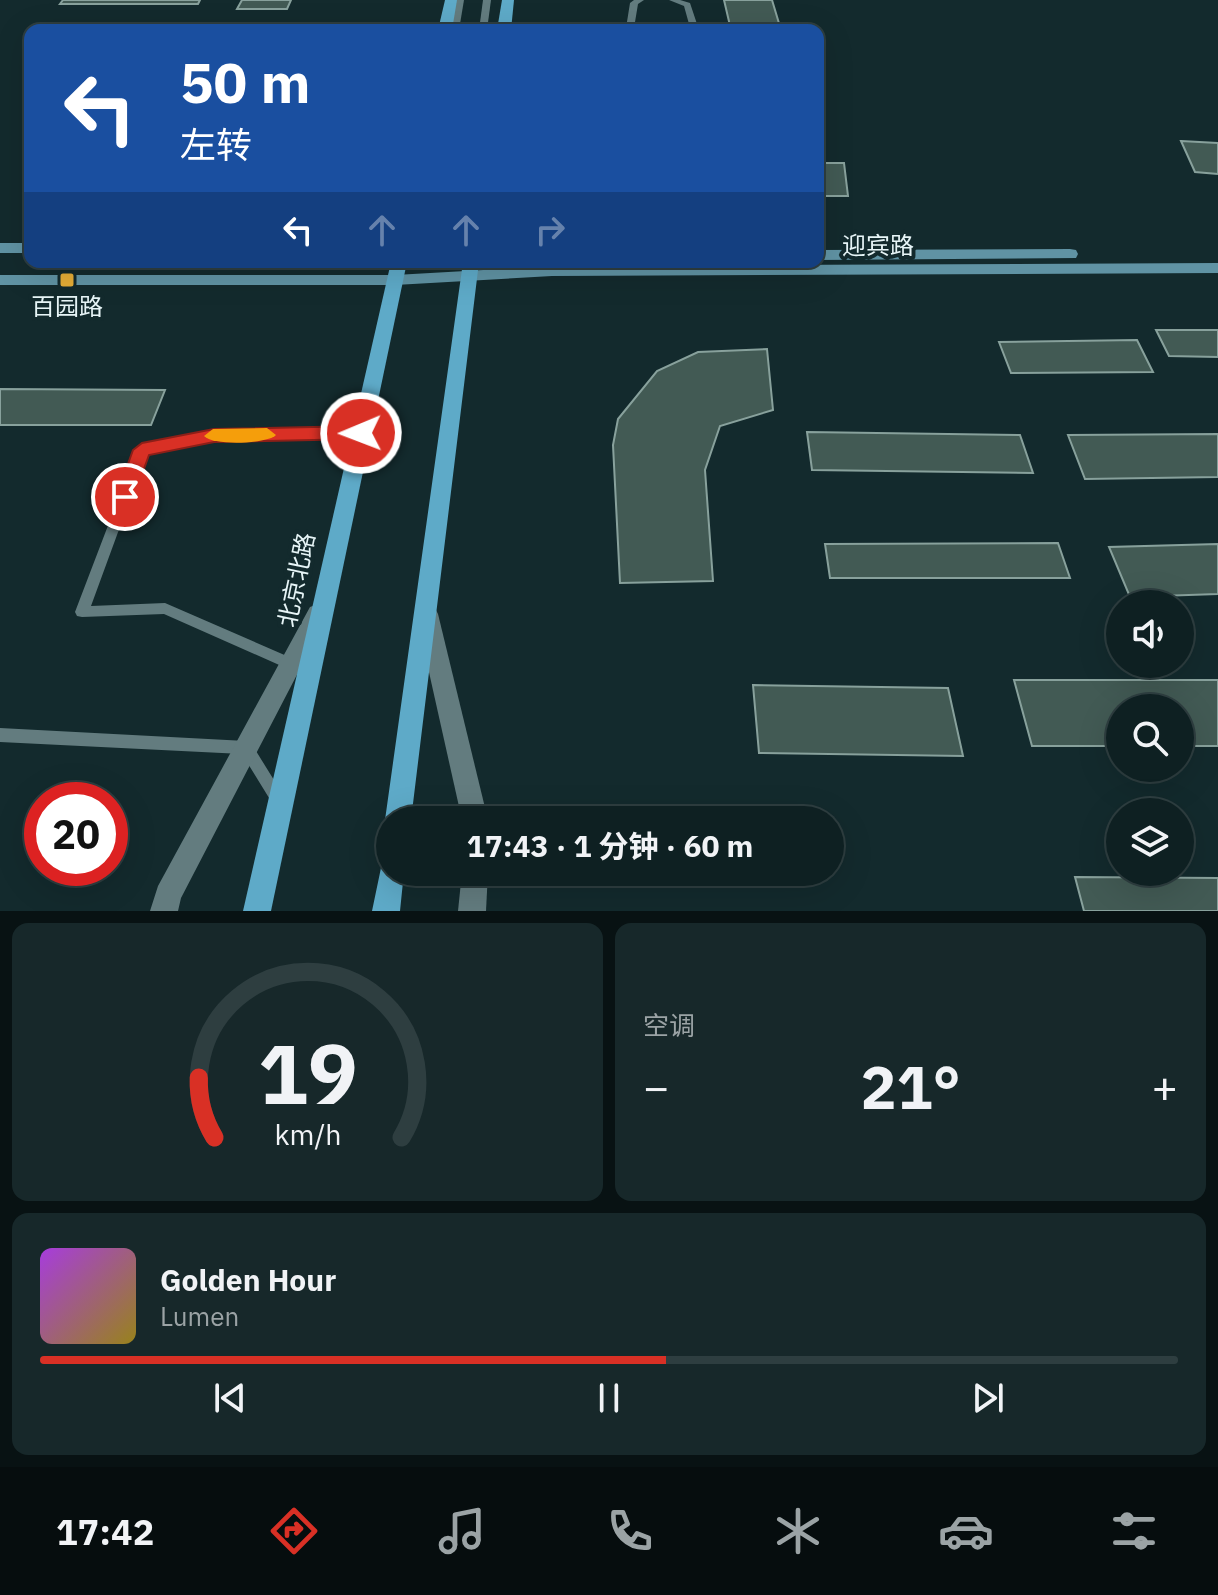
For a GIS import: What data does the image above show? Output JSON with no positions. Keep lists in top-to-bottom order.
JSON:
{
  "streets": {
    "main road": ["迎宾路", "北京北路"]
  },
  "crossings": [
    ["迎宾路", "北京北路"]
  ],
  "places": {
    "transit": ["百园路"]
  },
  "page": {
    "turn": ["50 m", "左转"],
    "limit": "20",
    "trip": "17:43 · 1 分钟 · 60 m",
    "tile": "空调",
    "heat": ["−", "21°", "+"],
    "song": ["Golden Hour", "Lumen"],
    "tabs": "17:42",
    "gauge": ["19", "km/h"]
  }
}
